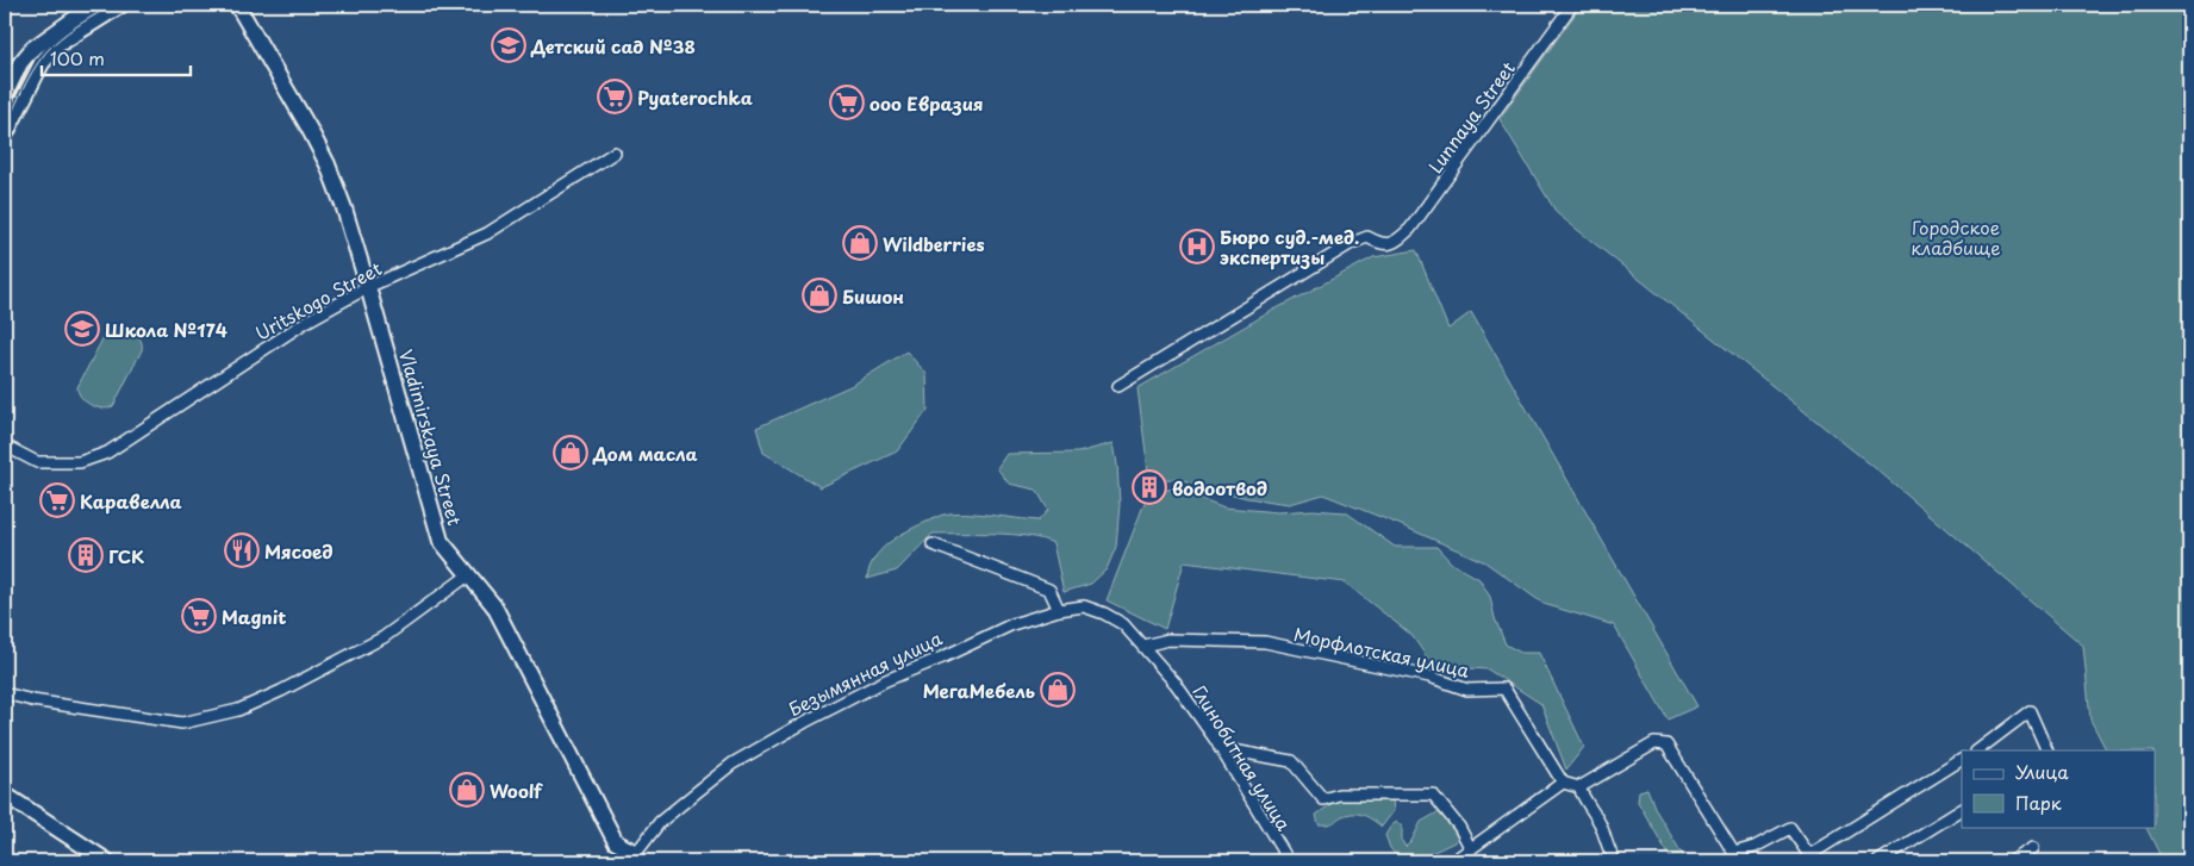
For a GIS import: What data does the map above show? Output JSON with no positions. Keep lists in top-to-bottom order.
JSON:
{
  "streets": {
    "main road": ["Vladimirskaya Street"],
    "street": [
      "Lunnaya Street",
      "Uritskogo Street",
      "Морфлотская улица",
      "Безымянная улица",
      "Глинобитная улица"
    ]
  },
  "crossings": [
    ["Uritskogo Street", "Vladimirskaya Street"],
    ["Vladimirskaya Street", "Безымянная улица"],
    ["Морфлотская улица", "Безымянная улица"],
    ["Морфлотская улица", "Глинобитная улица"],
    ["Безымянная улица", "Глинобитная улица"]
  ],
  "parks": ["Городское кладбище"],
  "places": {
    "school or university": ["Детский сад №38", "Школа №174"],
    "supermarket": [
      "Pyaterochka",
      "ооо Евразия",
      "Каравелла",
      "Magnit"
    ],
    "shop": [
      "Wildberries",
      "Бишон",
      "Дом масла",
      "МегаМебель",
      "Woolf"
    ],
    "hospital": ["Бюро суд.-мед. экспертизы"],
    "building": ["водоотвод", "ГСК"],
    "restaurant": ["Мясоед"]
  },
  "legend": ["Улица", "Парк"],
  "scale_bar": "100 m"
}
